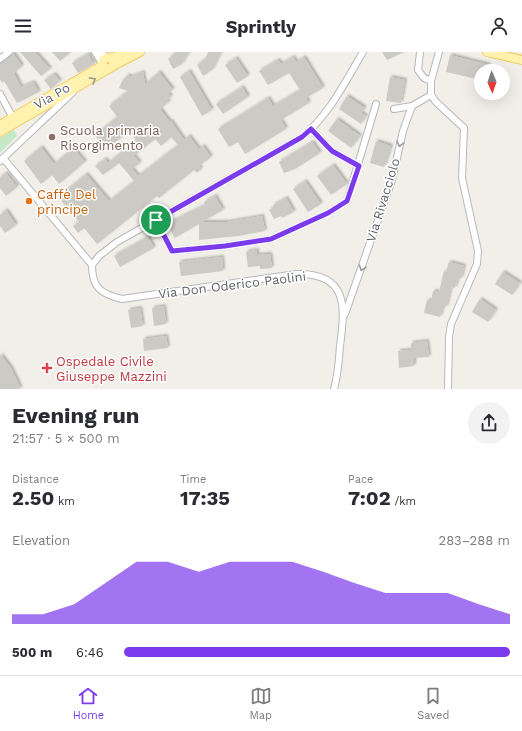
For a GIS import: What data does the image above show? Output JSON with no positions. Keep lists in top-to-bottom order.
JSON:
{
  "streets": {
    "main road": ["Via Po"],
    "street": ["Via Rivacciolo", "Via Don Oderico Paolini"]
  },
  "crossings": [
    ["Via Rivacciolo", "Via Don Oderico Paolini"]
  ],
  "one_way": ["Via Rivacciolo"],
  "places": {
    "other": ["Scuola primaria Risorgimento", "Caffè Del principe"],
    "health": ["Ospedale Civile Giuseppe Mazzini"]
  },
  "north": "bottom",
  "page": {
    "header": "Sprintly",
    "heading": ["Evening run", "21:57 · 5 × 500 m"],
    "stats": [
      ["Distance", "2.50 km"],
      ["Time", "17:35"],
      ["Pace", "7:02 /km"]
    ],
    "chart": ["Elevation", "283–288 m"],
    "list": [
      {
        "name": "500 m",
        "note": "6:46"
      }
    ],
    "tabs": ["Home", "Map", "Saved"]
  }
}
